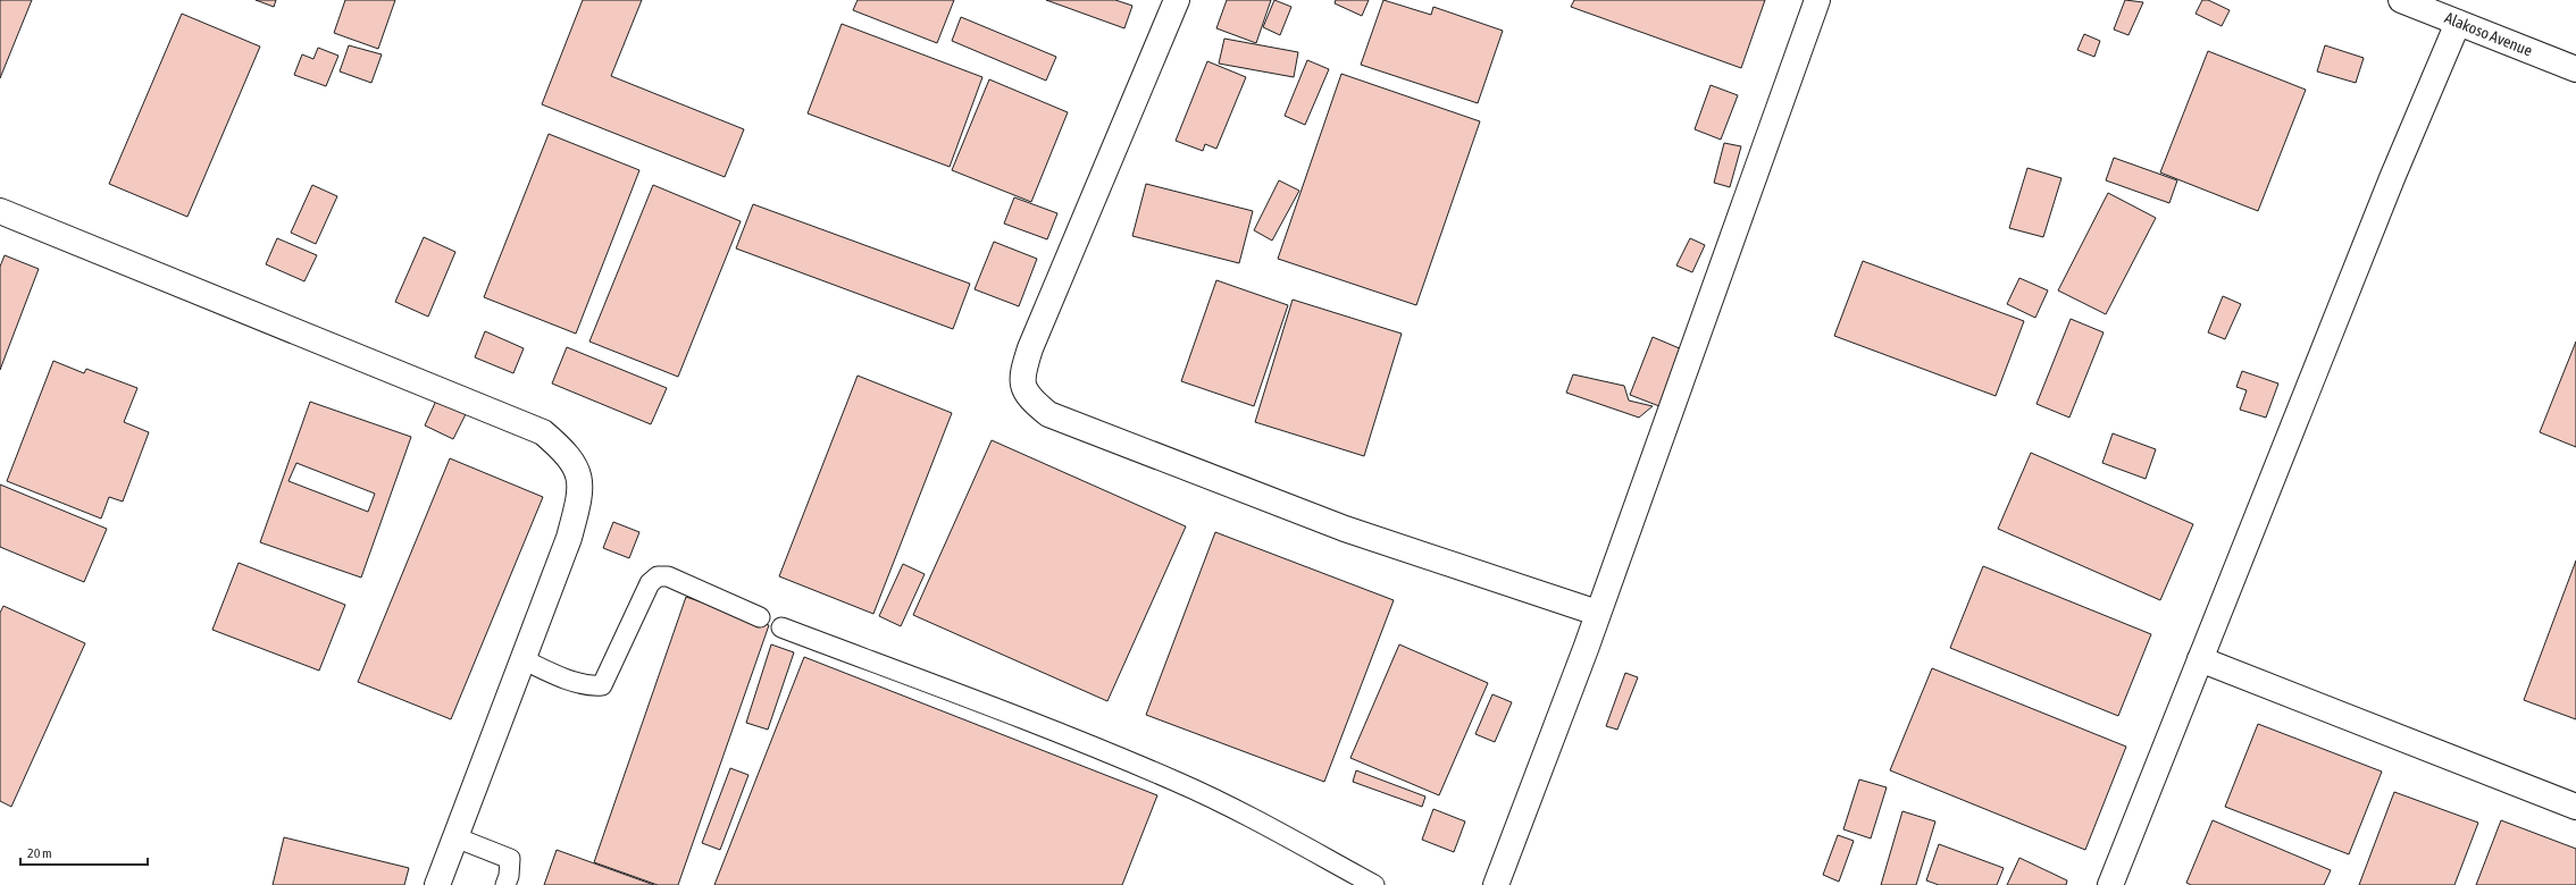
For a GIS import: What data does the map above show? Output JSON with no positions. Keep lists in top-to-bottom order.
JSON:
{
  "streets": {
    "street": ["Alakoso Avenue"]
  },
  "scale_bar": "20 m"
}
